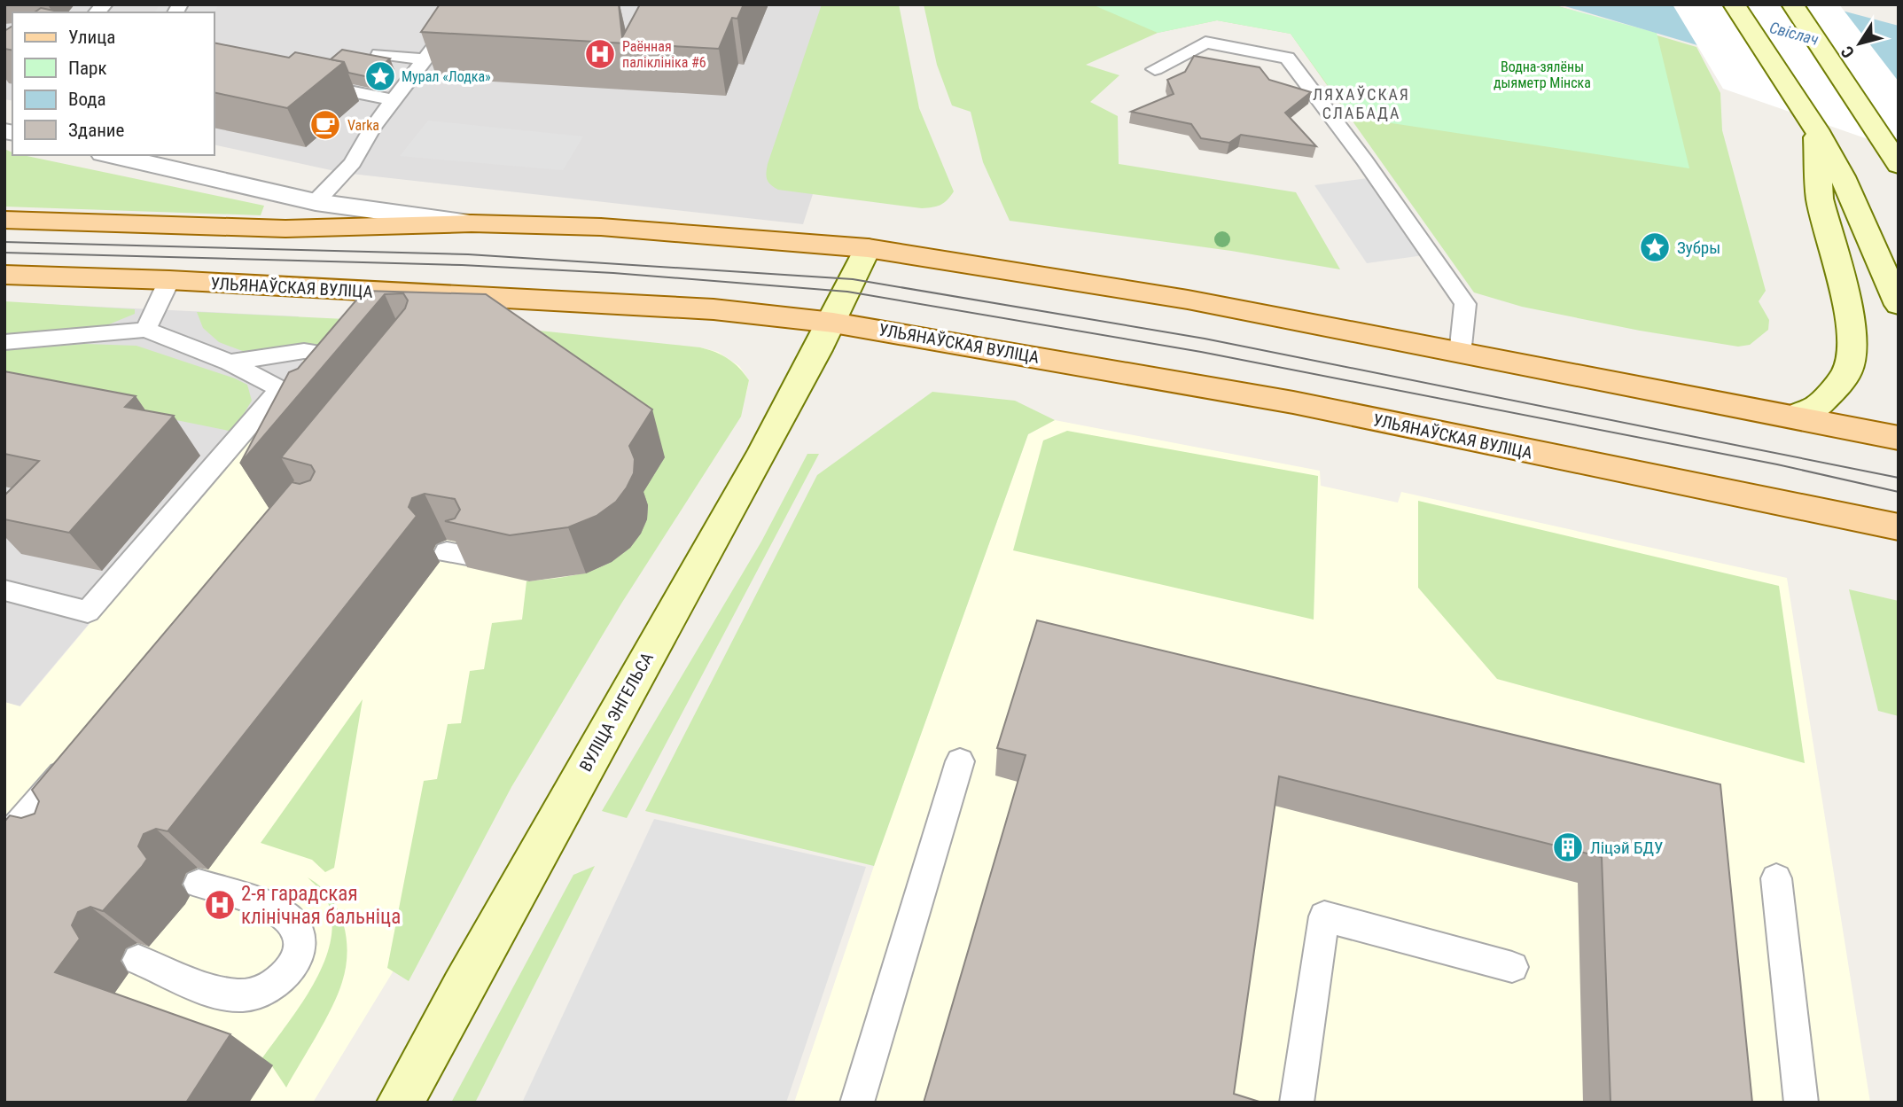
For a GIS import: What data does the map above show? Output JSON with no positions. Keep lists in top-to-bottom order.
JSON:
{
  "streets": {
    "main road": ["УЛЬЯНАЎСКАЯ ВУЛІЦА", "ВУЛІЦА ЭНГЕЛЬСА"]
  },
  "crossings": [
    ["УЛЬЯНАЎСКАЯ ВУЛІЦА", "ВУЛІЦА ЭНГЕЛЬСА"]
  ],
  "districts": ["ЛЯХАЎСКАЯ СЛАБАДА"],
  "water": ["Свіслач"],
  "parks": ["Водна-зялёны дыяметр Мінска"],
  "places": {
    "hospital": ["Раённая паліклініка #6", "2-я гарадская клінічная бальніца"],
    "place": ["Мурал «Лодка»", "Зубры"],
    "cafe": ["Varka"],
    "building": ["Ліцэй БДУ"]
  },
  "legend": [
    "Улица",
    "Парк",
    "Вода",
    "Здание"
  ],
  "north": "bottom left"
}
